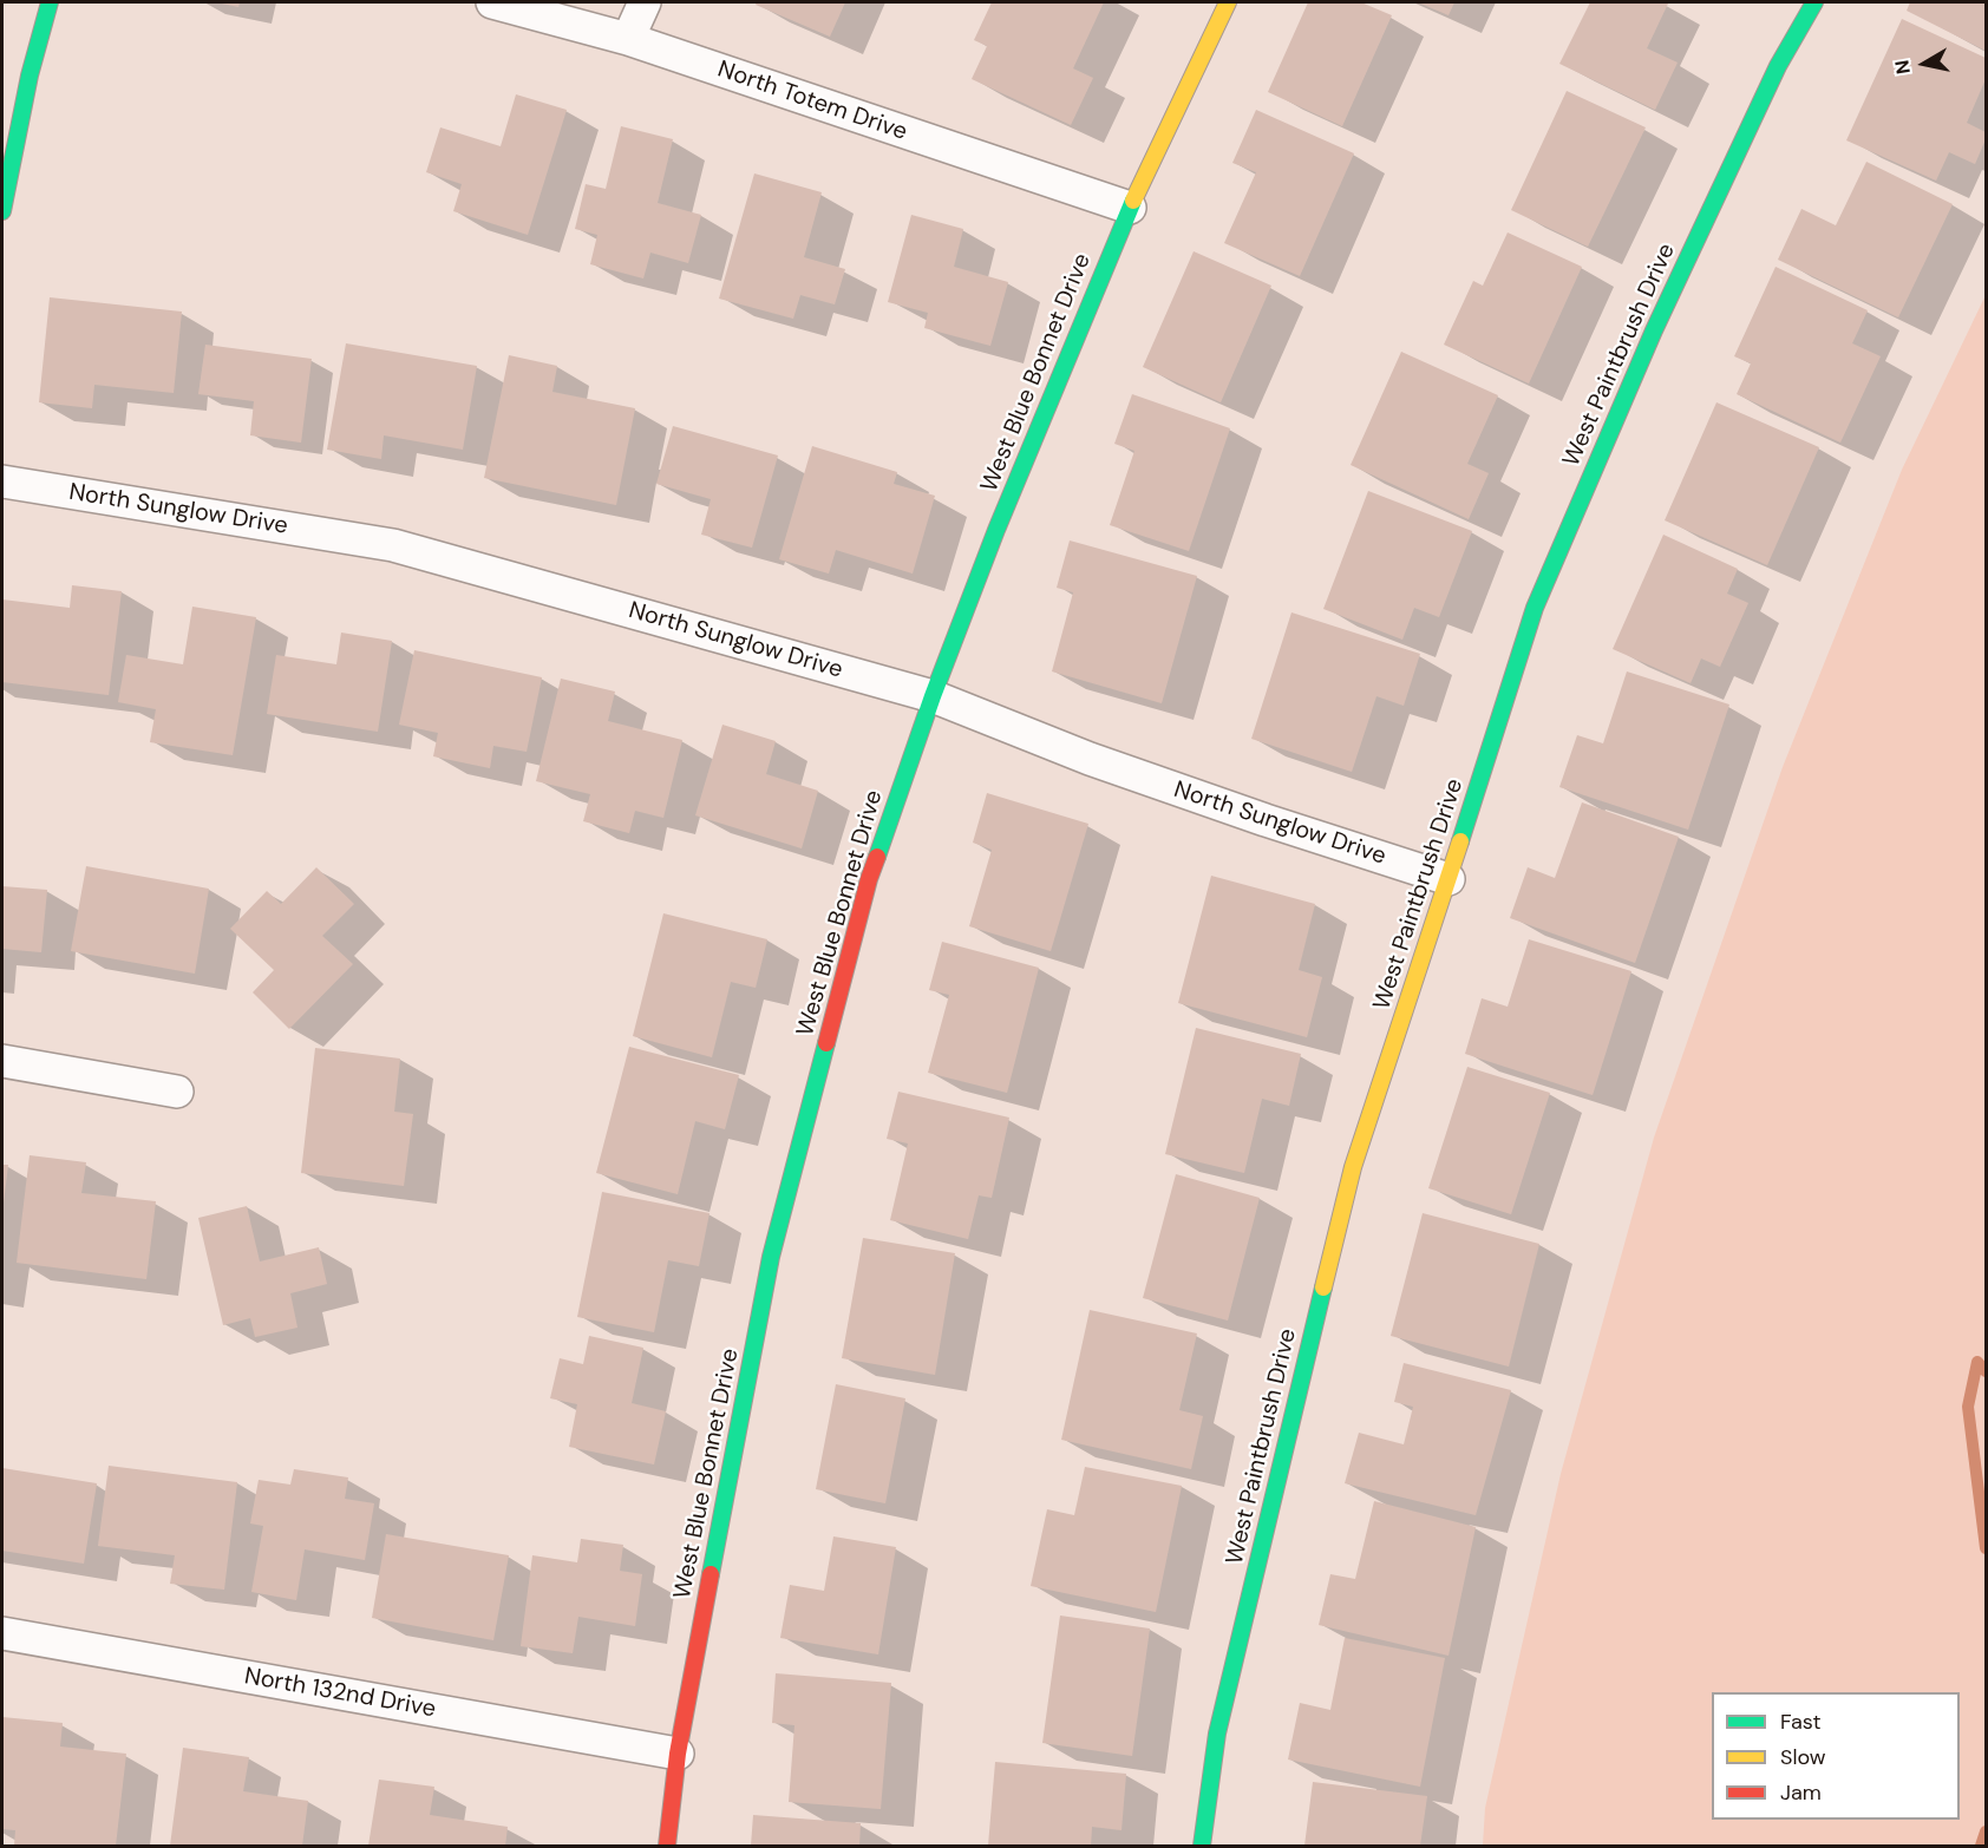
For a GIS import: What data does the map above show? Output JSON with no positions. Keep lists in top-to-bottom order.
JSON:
{
  "streets": {
    "street": [
      "North Totem Drive",
      "West Paintbrush Drive",
      "West Blue Bonnet Drive",
      "North Sunglow Drive",
      "North 132nd Drive"
    ]
  },
  "crossings": [
    ["North Totem Drive", "West Blue Bonnet Drive"],
    ["West Paintbrush Drive", "North Sunglow Drive"],
    ["West Blue Bonnet Drive", "North Sunglow Drive"],
    ["West Blue Bonnet Drive", "North 132nd Drive"]
  ],
  "legend": ["Fast", "Slow", "Jam"],
  "north": "left"
}
